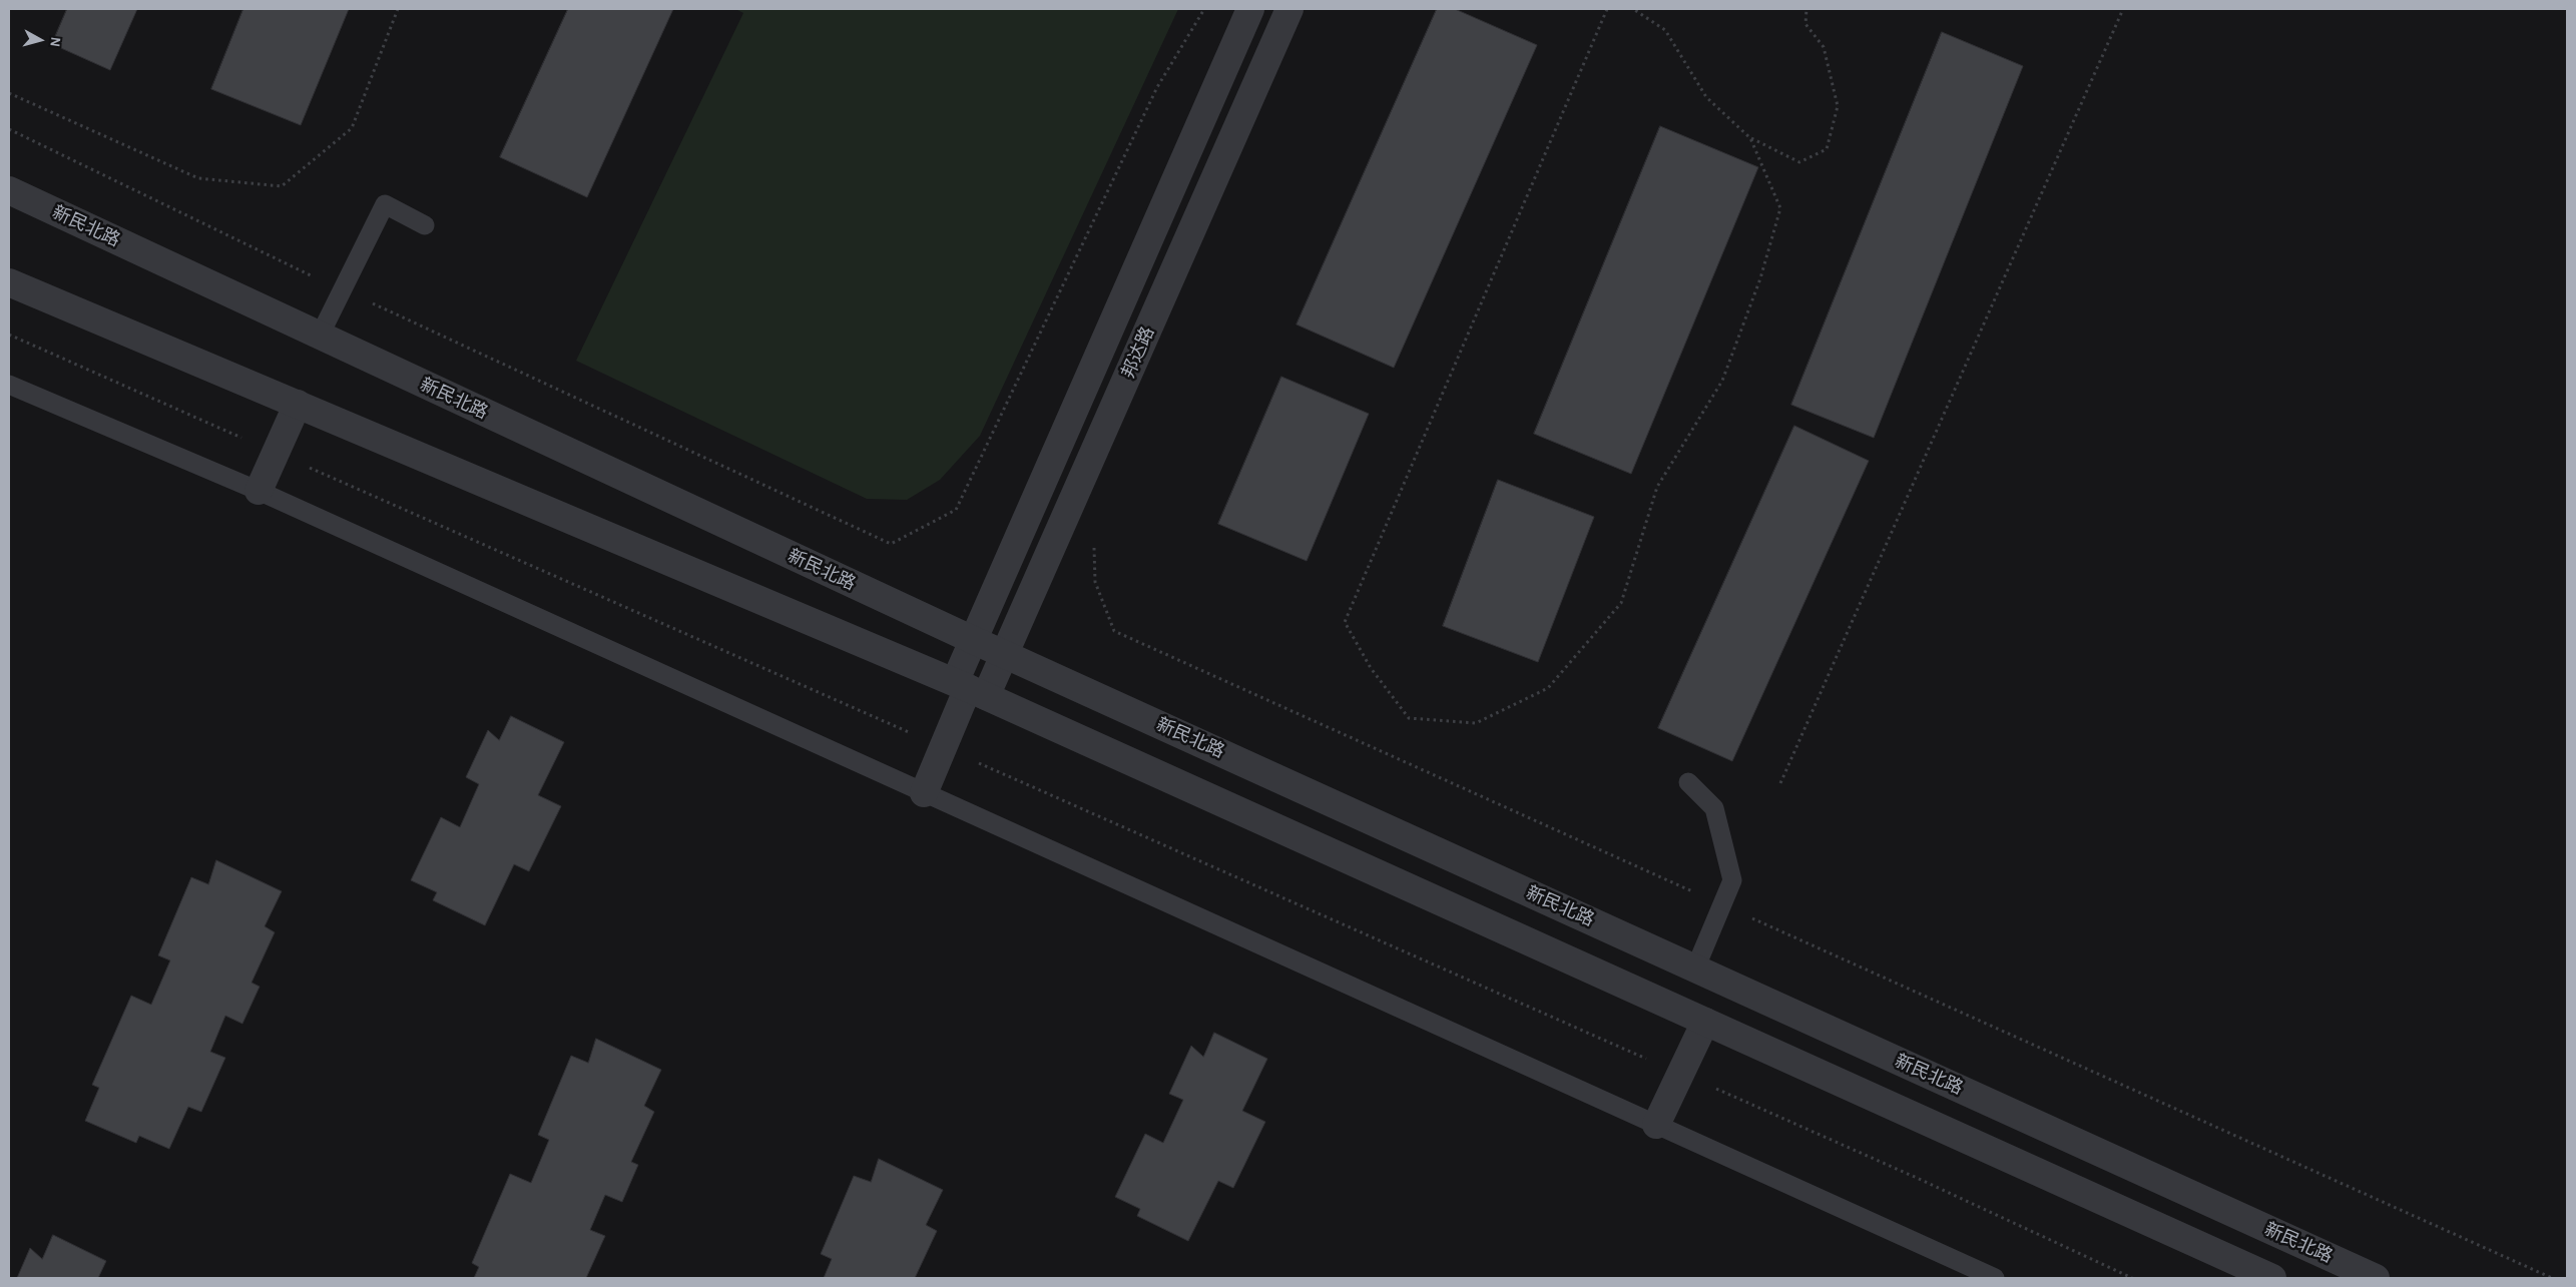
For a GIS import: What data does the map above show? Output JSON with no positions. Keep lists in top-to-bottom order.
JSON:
{
  "streets": {
    "street": ["新民北路", "邦达路"]
  },
  "crossings": [
    ["新民北路", "邦达路"]
  ],
  "north": "right"
}
